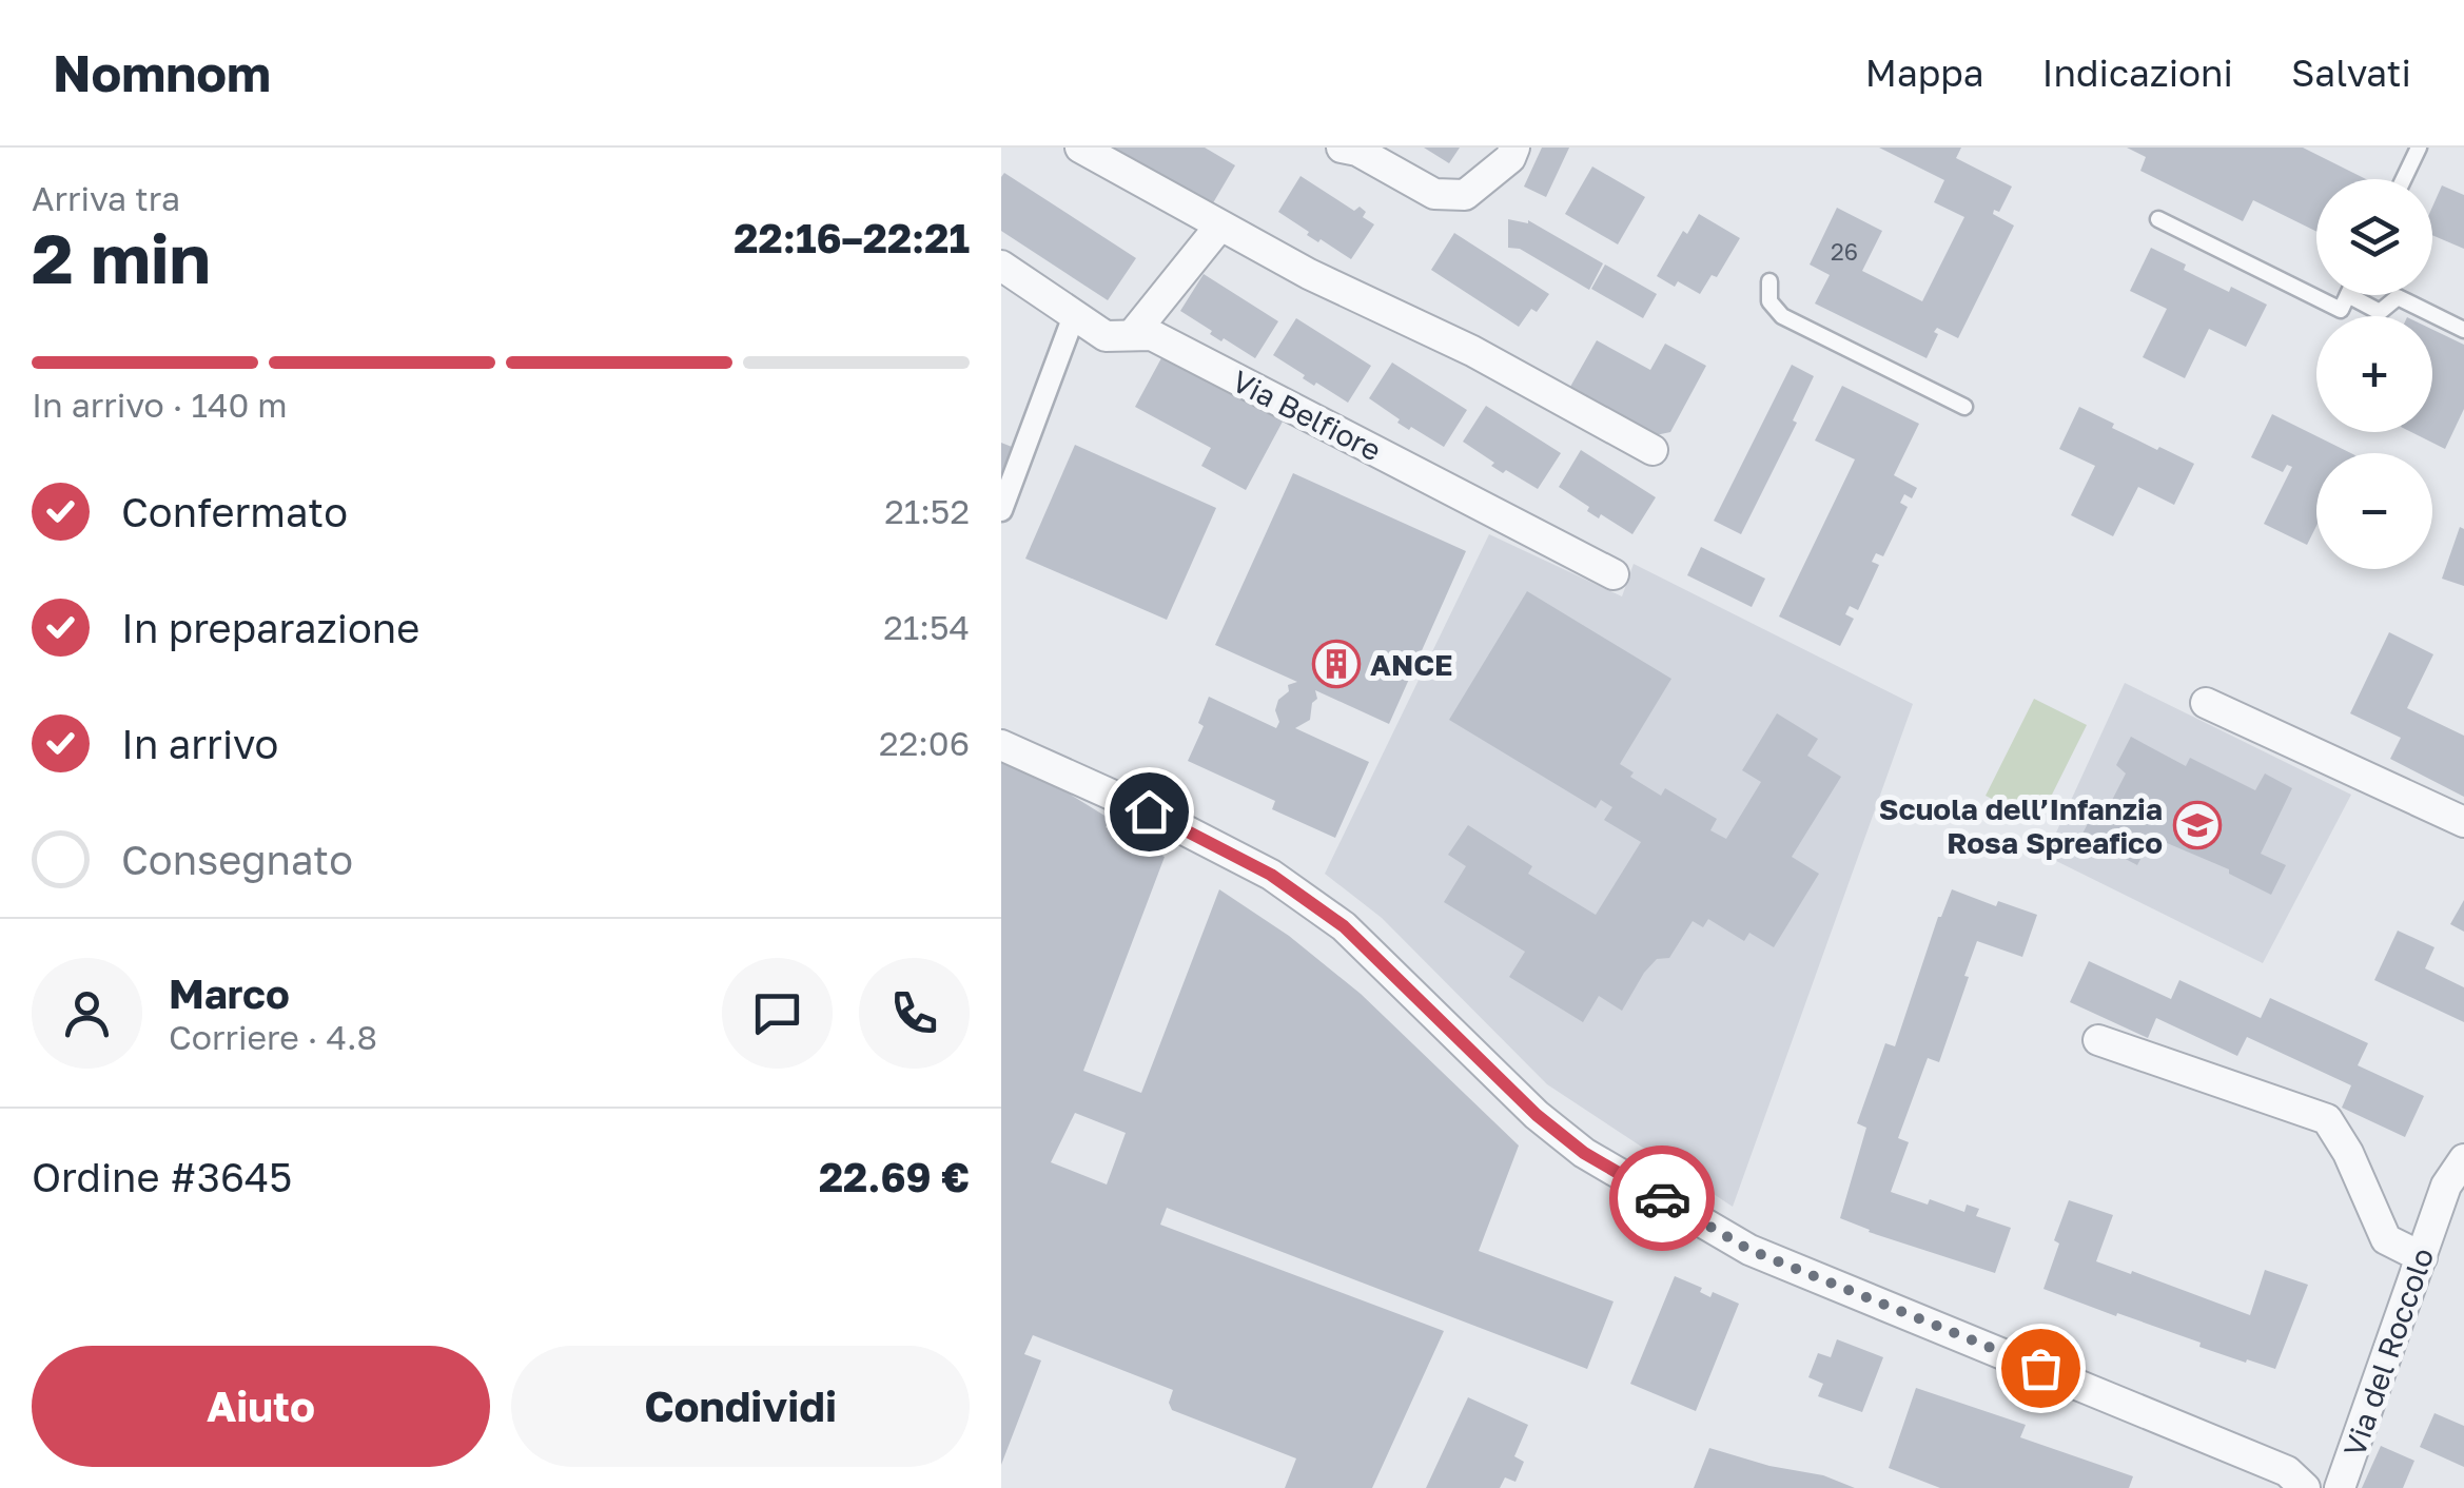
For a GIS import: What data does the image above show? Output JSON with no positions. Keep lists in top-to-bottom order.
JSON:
{
  "streets": {
    "street": ["Via Belfiore", "Via del Roccolo"]
  },
  "places": {
    "building": ["ANCE"],
    "school or university": ["Scuola dell’Infanzia Rosa Spreafico"]
  },
  "house_numbers": ["26"],
  "page": {
    "header": "Nomnom",
    "nav": ["Mappa", "Indicazioni", "Salvati"],
    "heading": ["2 min", "Arriva tra", "22:16–22:21"],
    "panel": [
      "Marco",
      "Corriere · 4.8",
      "Ordine #3645",
      "22.69 €"
    ],
    "map_buttons": ["+", "−"],
    "bar": "In arrivo · 140 m",
    "list": [
      ["Confermato", "21:52"],
      ["In preparazione", "21:54"],
      ["In arrivo", "22:06"],
      "Consegnato"
    ],
    "buttons": ["Aiuto", "Condividi"]
  }
}
